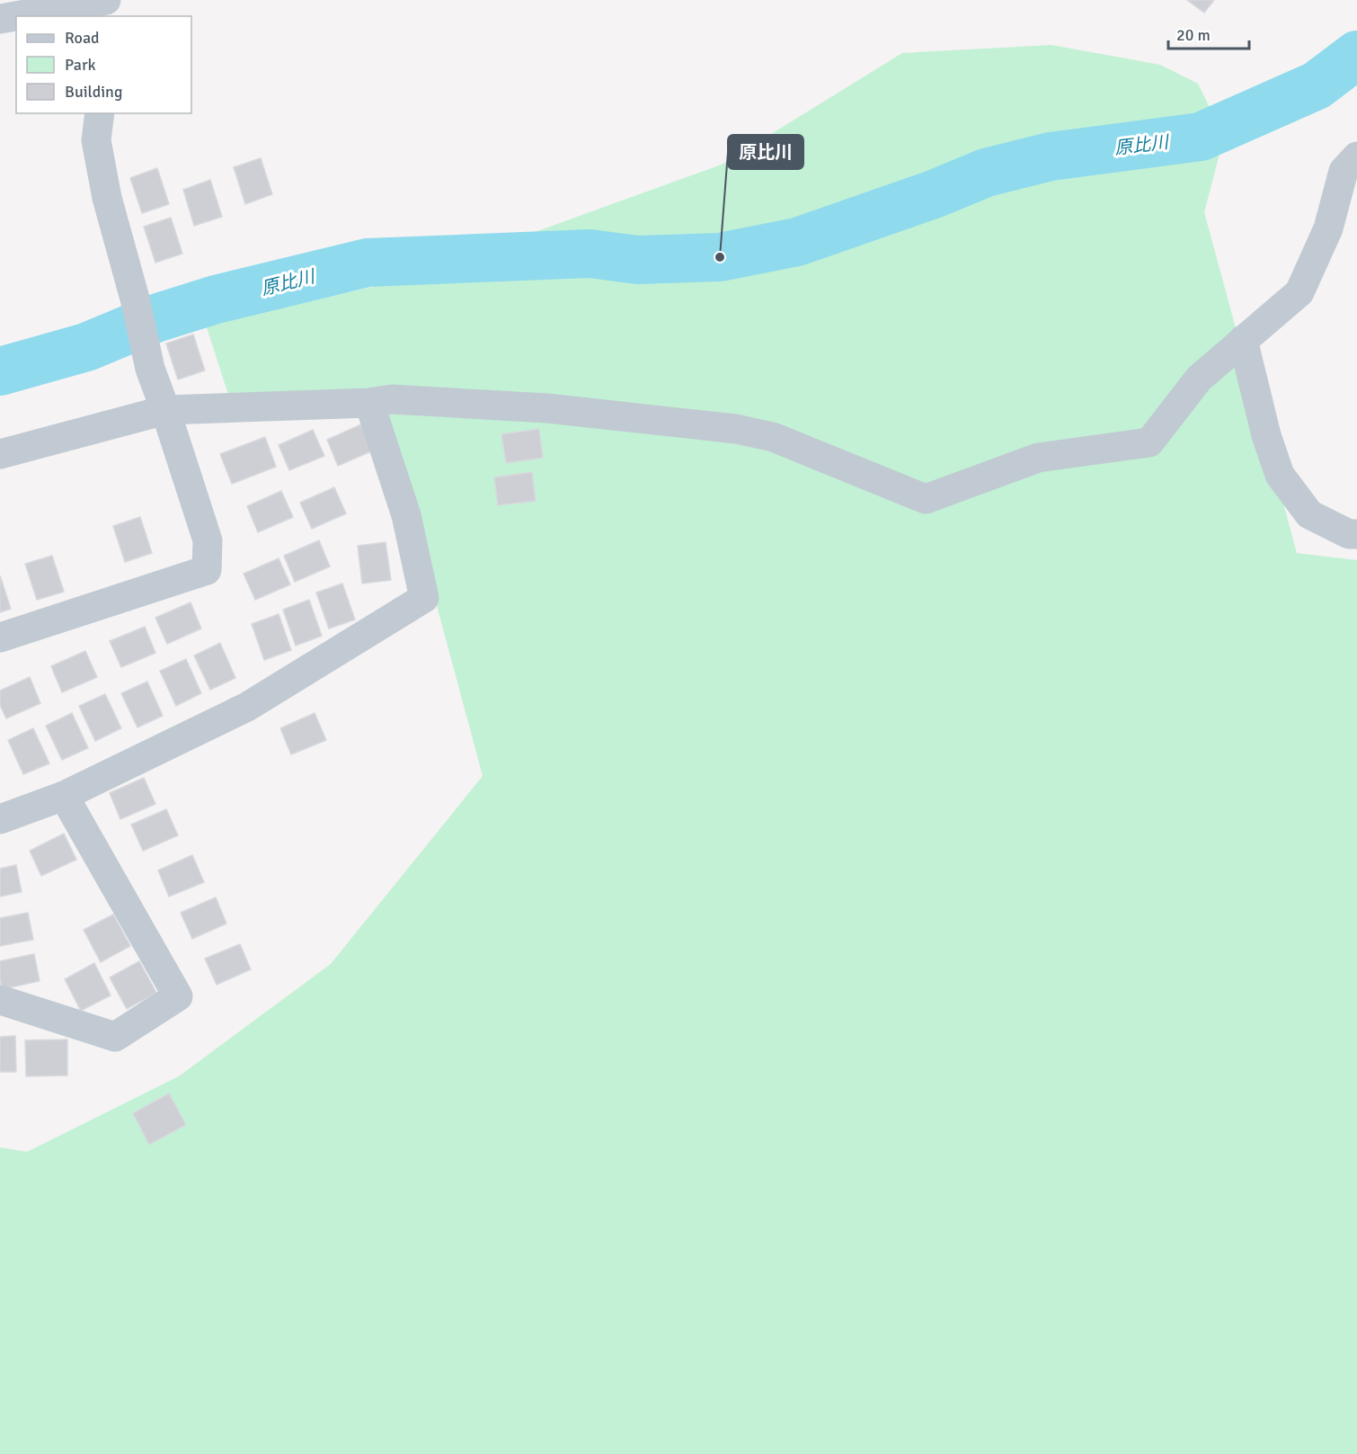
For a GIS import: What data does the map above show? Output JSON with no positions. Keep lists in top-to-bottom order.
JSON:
{
  "water": ["原比川"],
  "places": ["原比川"],
  "legend": ["Road", "Park", "Building"],
  "scale_bar": "20 m"
}
